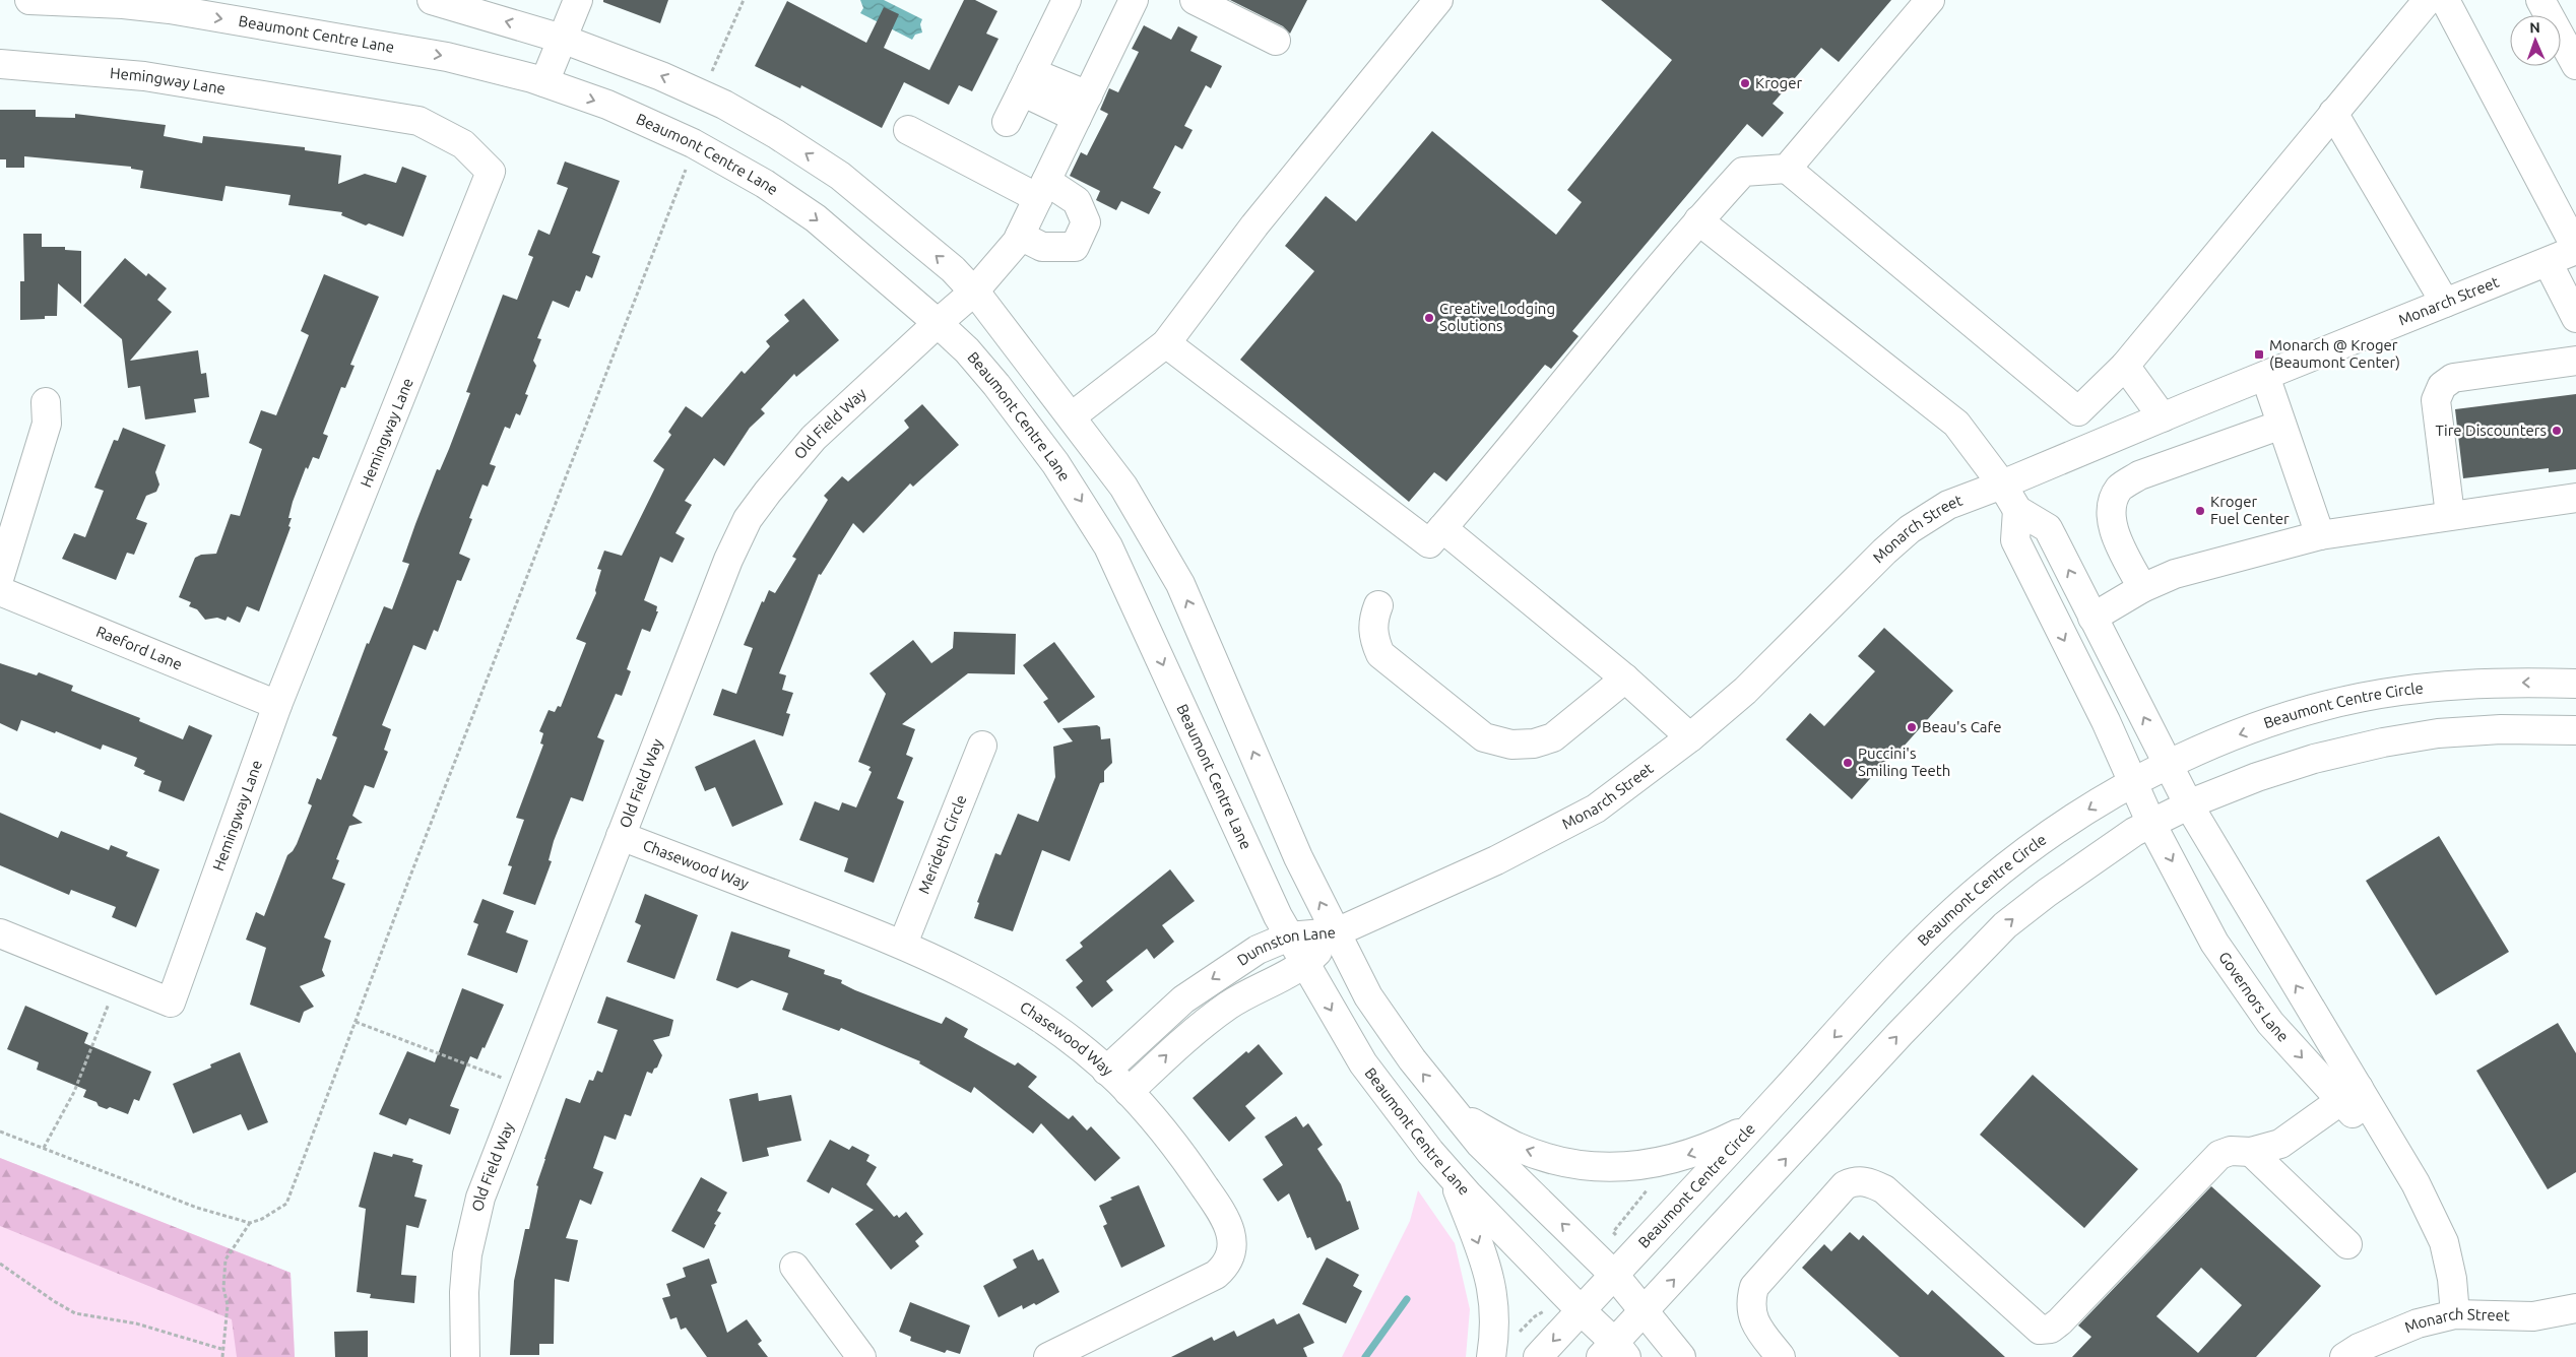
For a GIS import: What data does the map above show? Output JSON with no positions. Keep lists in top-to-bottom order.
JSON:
{
  "streets": {
    "street": [
      "Beaumont Centre Lane",
      "Hemingway Lane",
      "Monarch Street",
      "Old Field Way",
      "Raeford Lane",
      "Beaumont Centre Circle",
      "Merideth Circle",
      "Chasewood Way",
      "Dunnston Lane",
      "Governors Lane"
    ]
  },
  "crossings": [
    ["Beaumont Centre Lane", "Old Field Way"],
    ["Beaumont Centre Lane", "Beaumont Centre Circle"],
    ["Beaumont Centre Lane", "Dunnston Lane"],
    ["Hemingway Lane", "Raeford Lane"],
    ["Monarch Street", "Dunnston Lane"],
    ["Monarch Street", "Governors Lane"],
    ["Old Field Way", "Chasewood Way"],
    ["Beaumont Centre Circle", "Governors Lane"],
    ["Merideth Circle", "Chasewood Way"],
    ["Chasewood Way", "Dunnston Lane"]
  ],
  "places": {
    "other": [
      "Kroger",
      "Creative Lodging Solutions",
      "Tire Discounters",
      "Kroger Fuel Center",
      "Beau's Cafe",
      "Puccini's Smiling Teeth"
    ],
    "transit": ["Monarch @ Kroger (Beaumont Center)"]
  },
  "north": "top"
}
